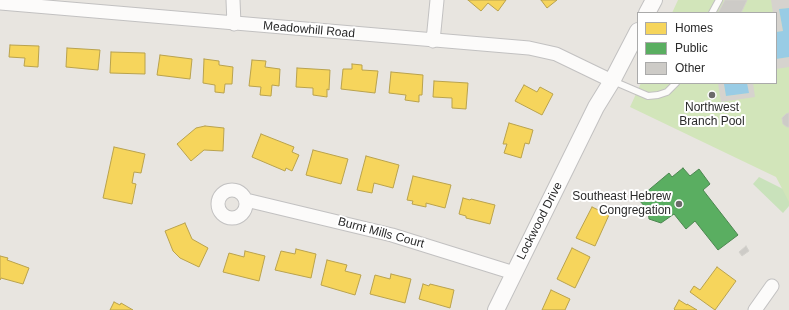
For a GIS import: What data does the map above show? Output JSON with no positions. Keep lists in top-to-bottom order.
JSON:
{
  "streets": {
    "street": ["Meadowhill Road", "Lockwood Drive", "Burnt Mills Court"]
  },
  "crossings": [
    ["Meadowhill Road", "Lockwood Drive"],
    ["Lockwood Drive", "Burnt Mills Court"]
  ],
  "places": ["Northwest Branch Pool", "Southeast Hebrew Congregation"],
  "legend": ["Homes", "Public", "Other"]
}
